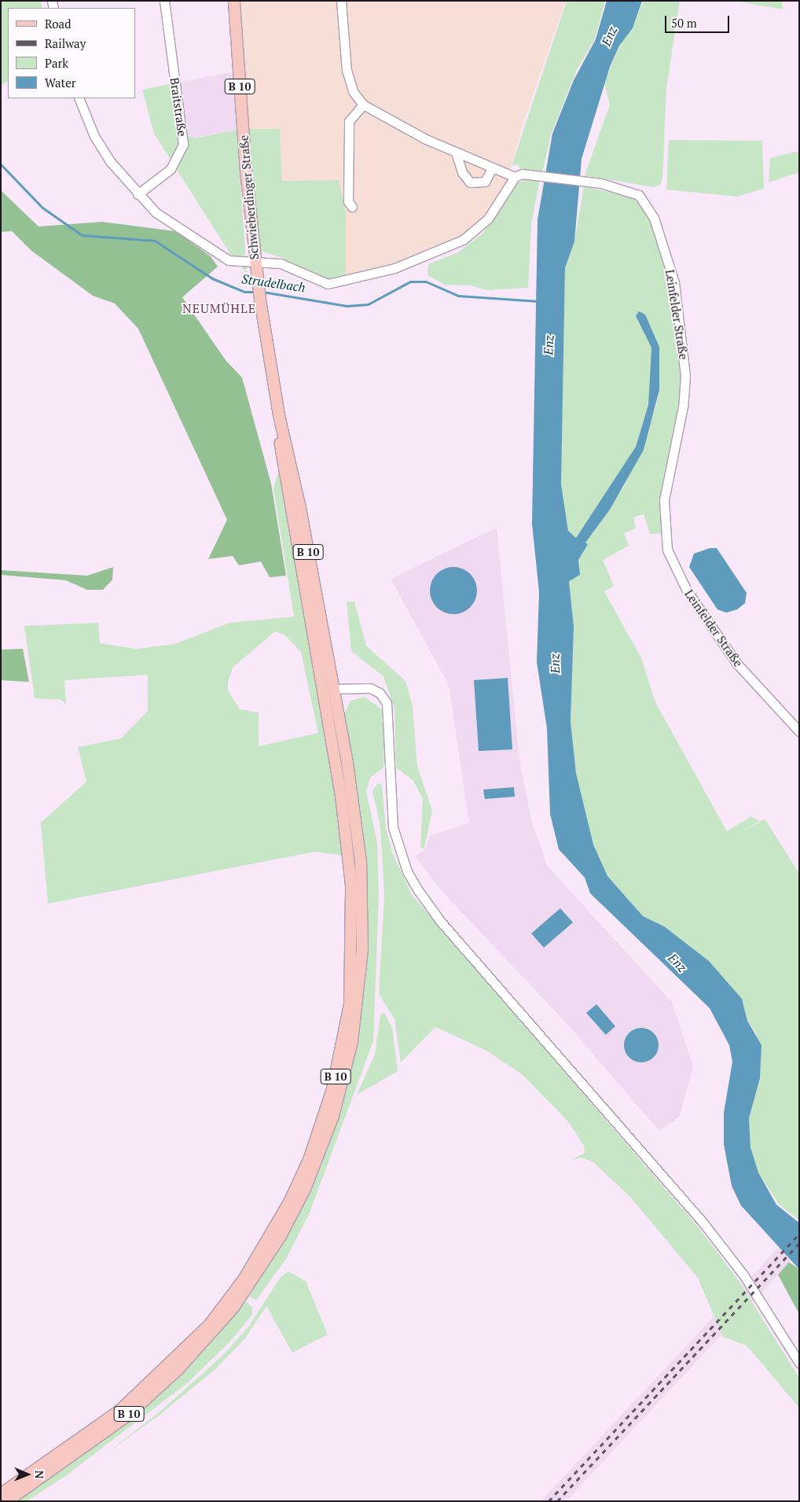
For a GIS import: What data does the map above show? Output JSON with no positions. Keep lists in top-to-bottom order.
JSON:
{
  "streets": {
    "main road": ["B 10", "Schwieberdinger Straße"],
    "street": ["Braitstraße", "Leinfelder Straße"]
  },
  "crossings": [
    ["B 10", "Schwieberdinger Straße"]
  ],
  "districts": ["NEUMÜHLE"],
  "water": ["Enz", "Strudelbach"],
  "legend": [
    "Road",
    "Railway",
    "Park",
    "Water"
  ],
  "scale_bar": "50 m",
  "north": "right"
}
